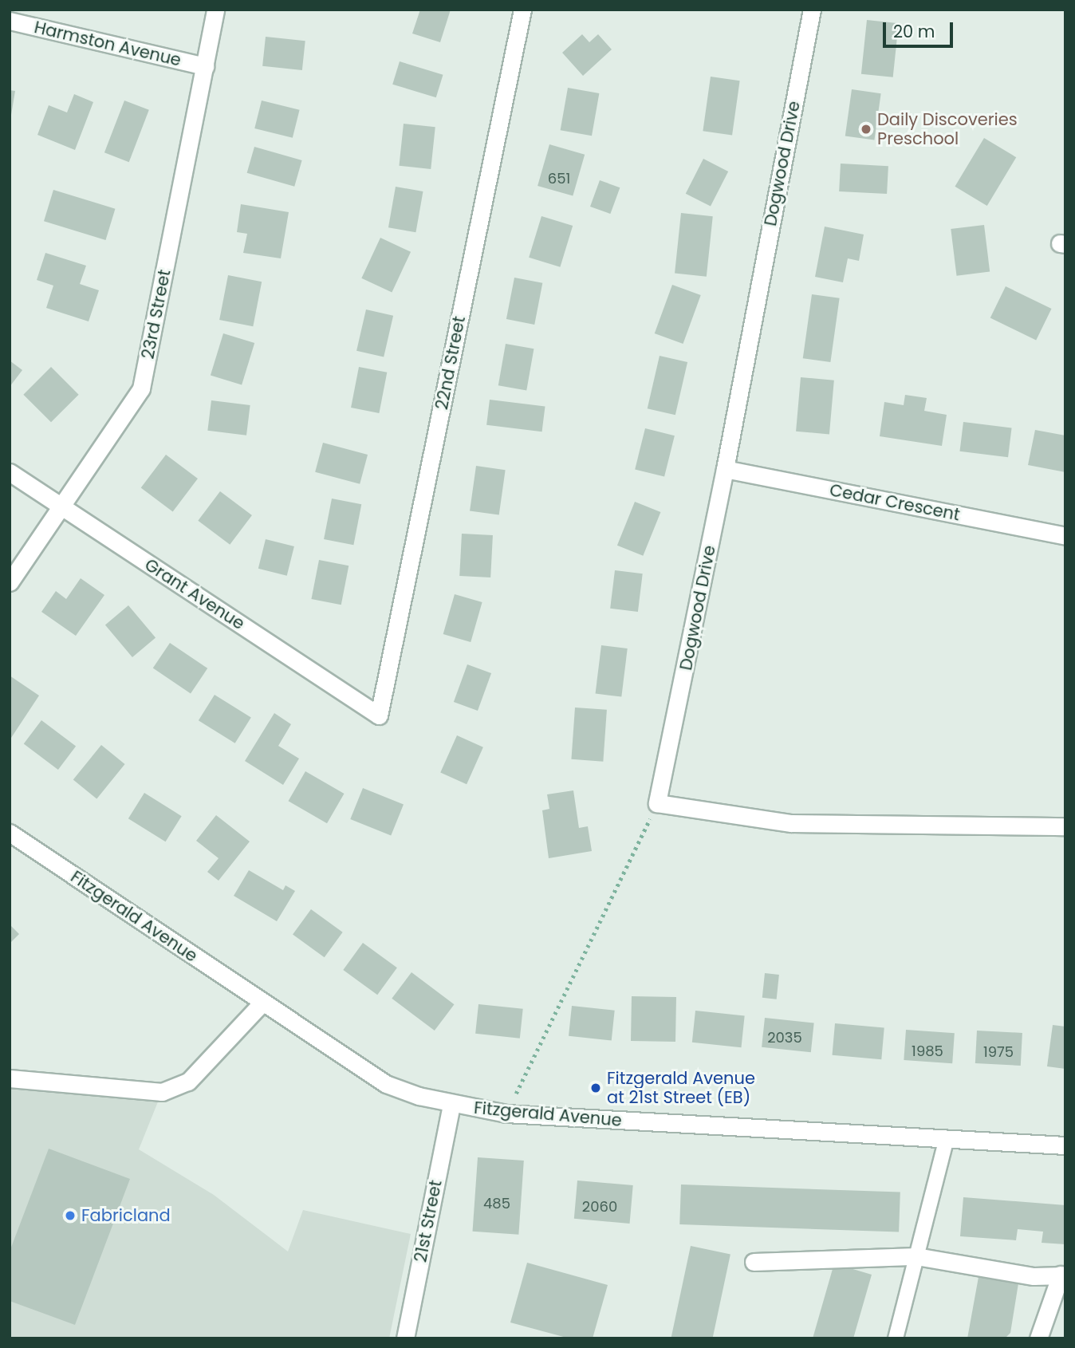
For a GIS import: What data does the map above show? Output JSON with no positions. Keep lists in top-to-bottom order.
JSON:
{
  "streets": {
    "street": [
      "Harmston Avenue",
      "Dogwood Drive",
      "23rd Street",
      "22nd Street",
      "Cedar Crescent",
      "Grant Avenue",
      "Fitzgerald Avenue",
      "21st Street"
    ]
  },
  "crossings": [
    ["Harmston Avenue", "23rd Street"],
    ["Dogwood Drive", "Cedar Crescent"],
    ["23rd Street", "Grant Avenue"],
    ["22nd Street", "Grant Avenue"],
    ["Fitzgerald Avenue", "21st Street"]
  ],
  "places": ["Daily Discoveries Preschool", "Fitzgerald Avenue at 21st Street (EB)", "Fabricland"],
  "house_numbers": [
    "651",
    "2035",
    "1985",
    "1975",
    "485",
    "2060"
  ],
  "scale_bar": "20 m"
}
